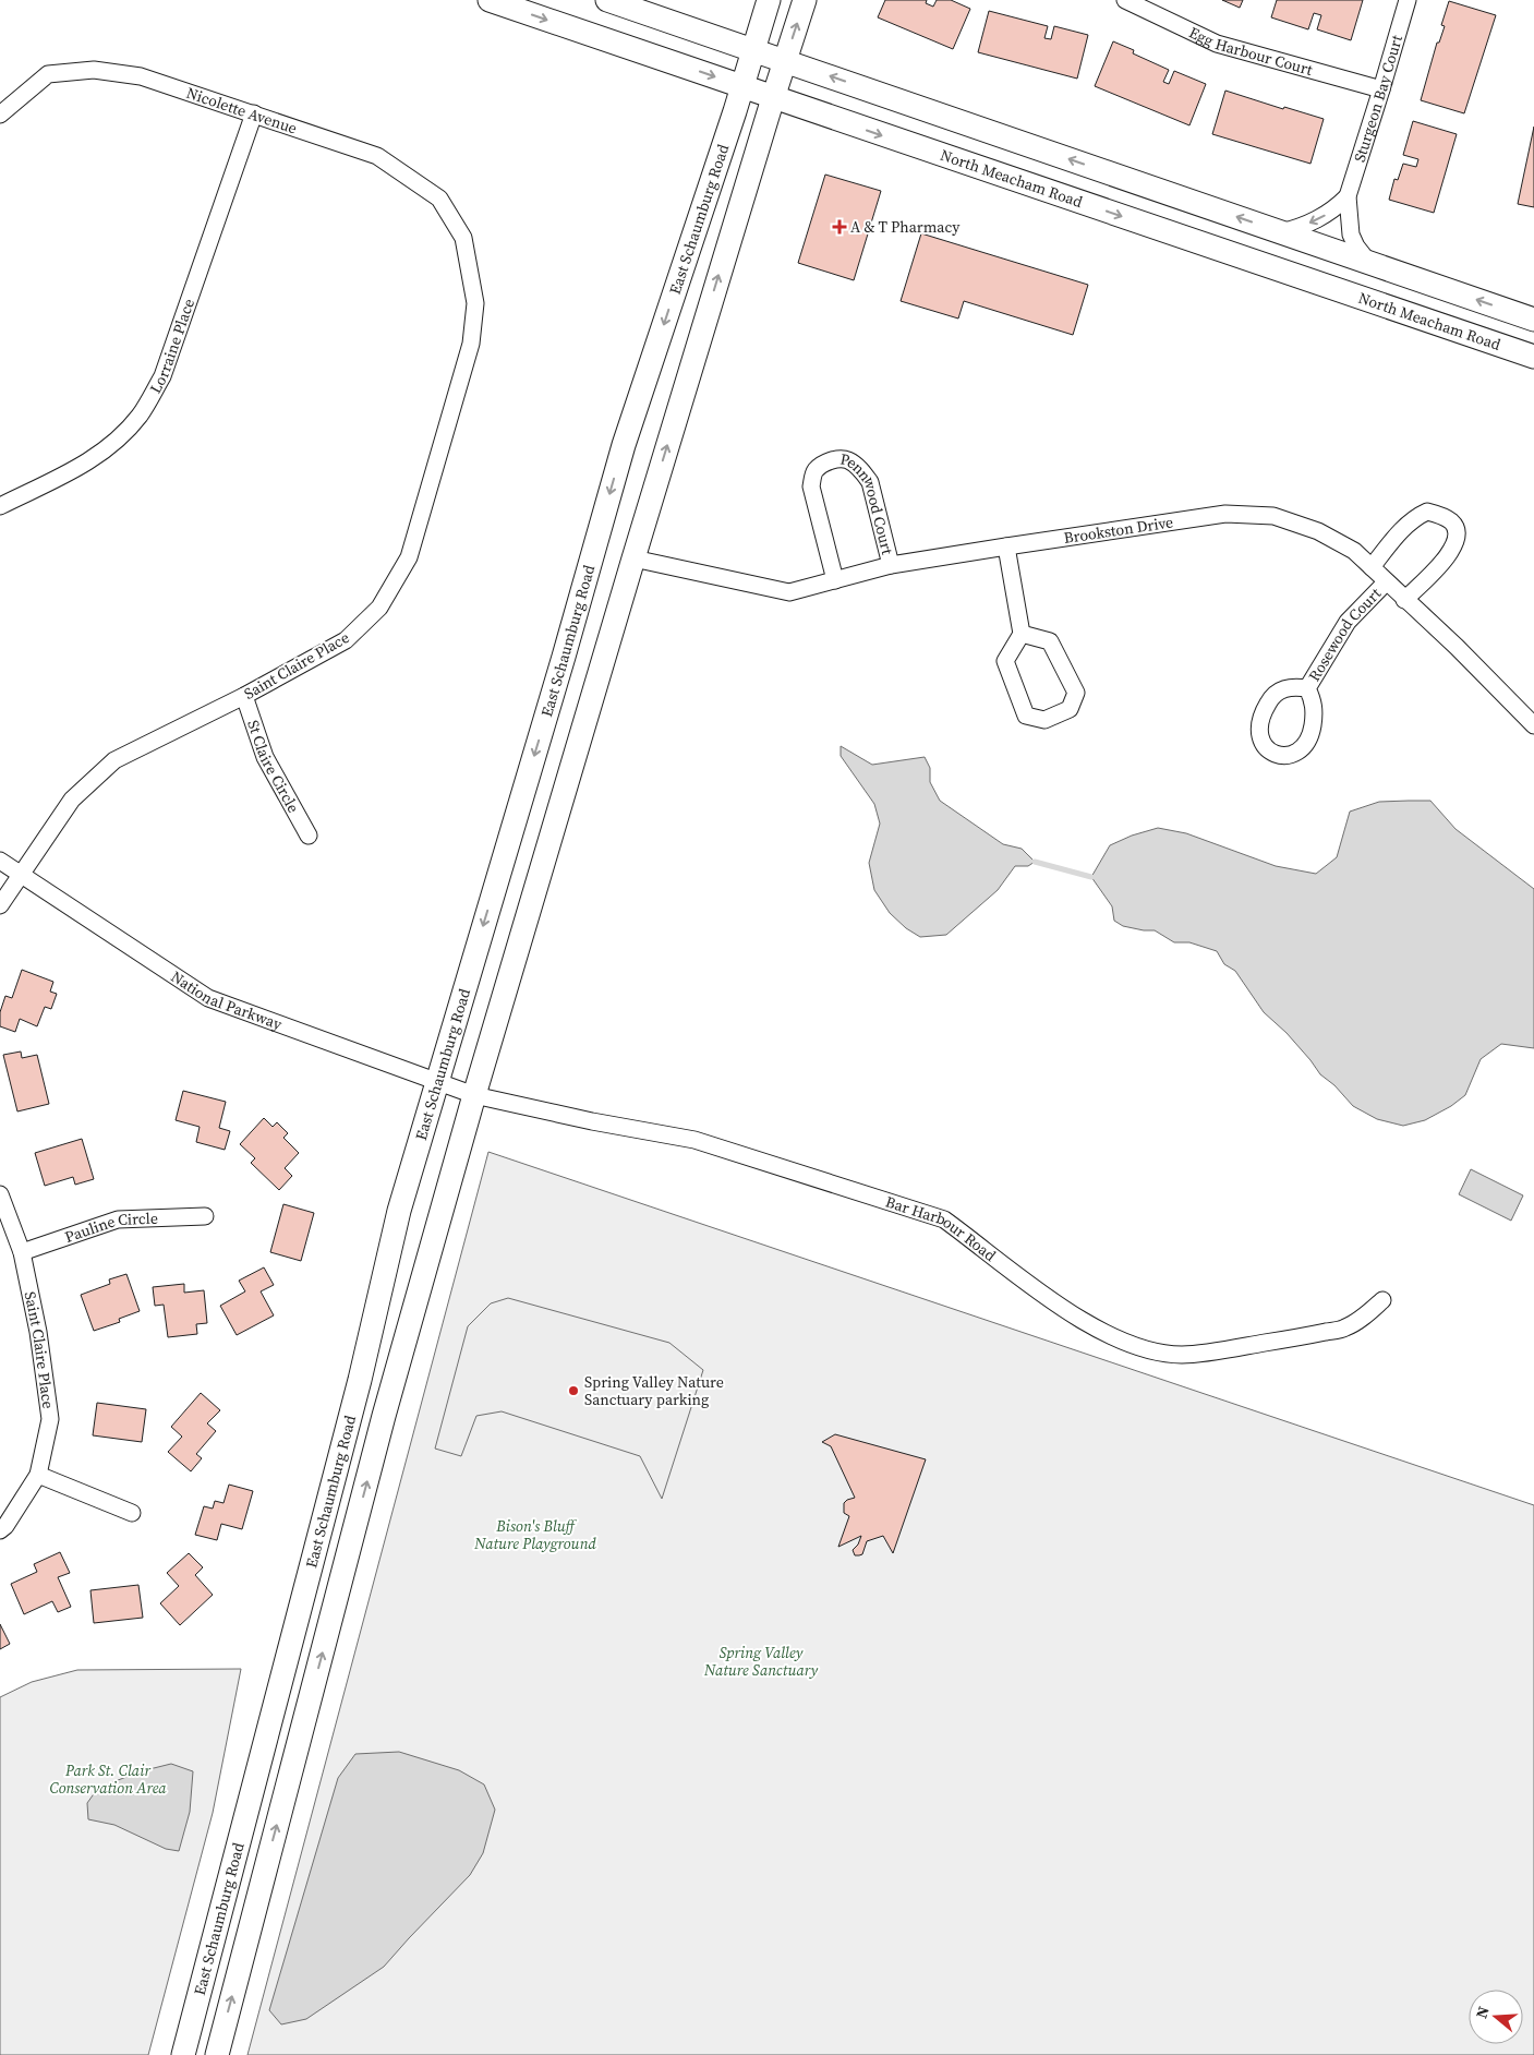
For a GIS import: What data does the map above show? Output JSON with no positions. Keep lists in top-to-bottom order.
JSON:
{
  "streets": {
    "main road": ["North Meacham Road", "East Schaumburg Road"],
    "street": [
      "Egg Harbour Court",
      "Sturgeon Bay Court",
      "Nicolette Avenue",
      "Lorraine Place",
      "Pennwood Court",
      "Brookston Drive",
      "Rosewood Court",
      "Saint Claire Place",
      "St Claire Circle",
      "National Parkway",
      "Pauline Circle",
      "Bar Harbour Road"
    ]
  },
  "crossings": [
    ["Egg Harbour Court", "Sturgeon Bay Court"],
    ["Nicolette Avenue", "Lorraine Place"],
    ["Nicolette Avenue", "Saint Claire Place"],
    ["North Meacham Road", "East Schaumburg Road"],
    ["East Schaumburg Road", "Brookston Drive"],
    ["East Schaumburg Road", "National Parkway"],
    ["East Schaumburg Road", "Bar Harbour Road"],
    ["Pennwood Court", "Brookston Drive"],
    ["Brookston Drive", "Rosewood Court"],
    ["Saint Claire Place", "St Claire Circle"],
    ["Saint Claire Place", "National Parkway"],
    ["Saint Claire Place", "Pauline Circle"],
    ["National Parkway", "Bar Harbour Road"]
  ],
  "parks": ["Bison's Bluff Nature Playground", "Spring Valley Nature Sanctuary", "Park St. Clair Conservation Area"],
  "places": {
    "health": ["A & T Pharmacy"],
    "other": ["Spring Valley Nature Sanctuary parking"]
  },
  "north": "left"
}
